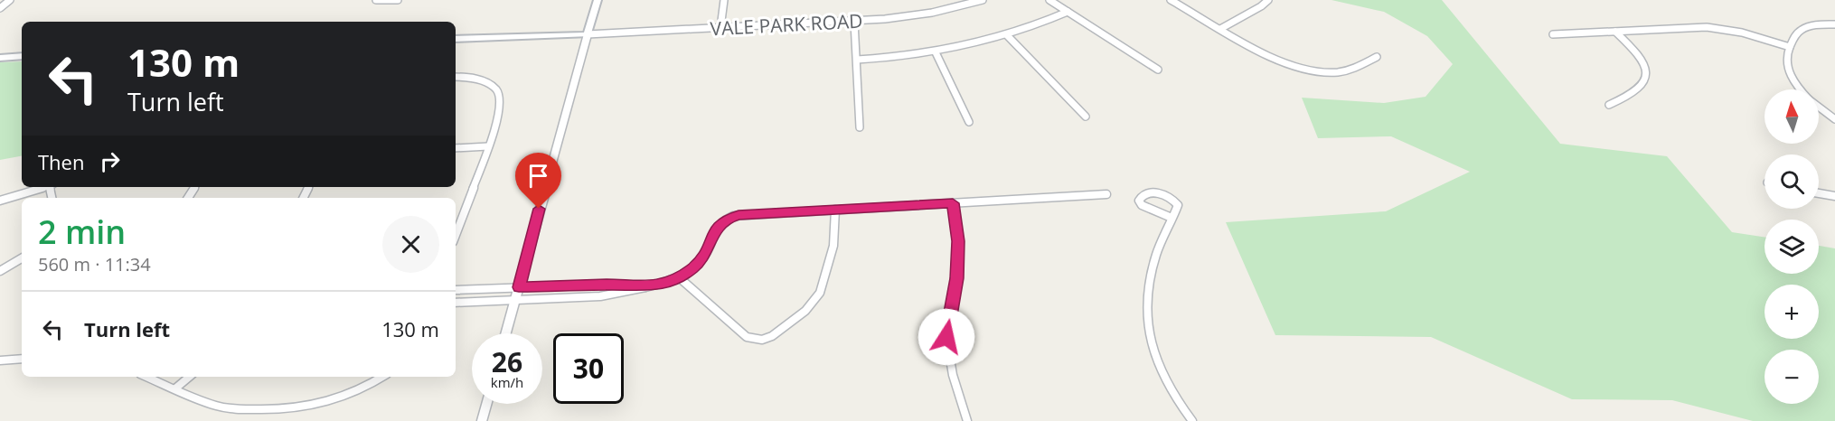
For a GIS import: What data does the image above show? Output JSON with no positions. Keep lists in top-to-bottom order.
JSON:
{
  "streets": {
    "street": ["VALE PARK ROAD"]
  },
  "north": "top",
  "page": {
    "turn": ["130 m", "Turn left"],
    "map_buttons": ["+", "−"],
    "then": "Then",
    "heading": ["2 min", "560 m · 11:34"],
    "list": [
      {
        "name": "Turn left",
        "value": "130 m"
      }
    ],
    "speed": "26 km/h",
    "limit": "30"
  }
}
